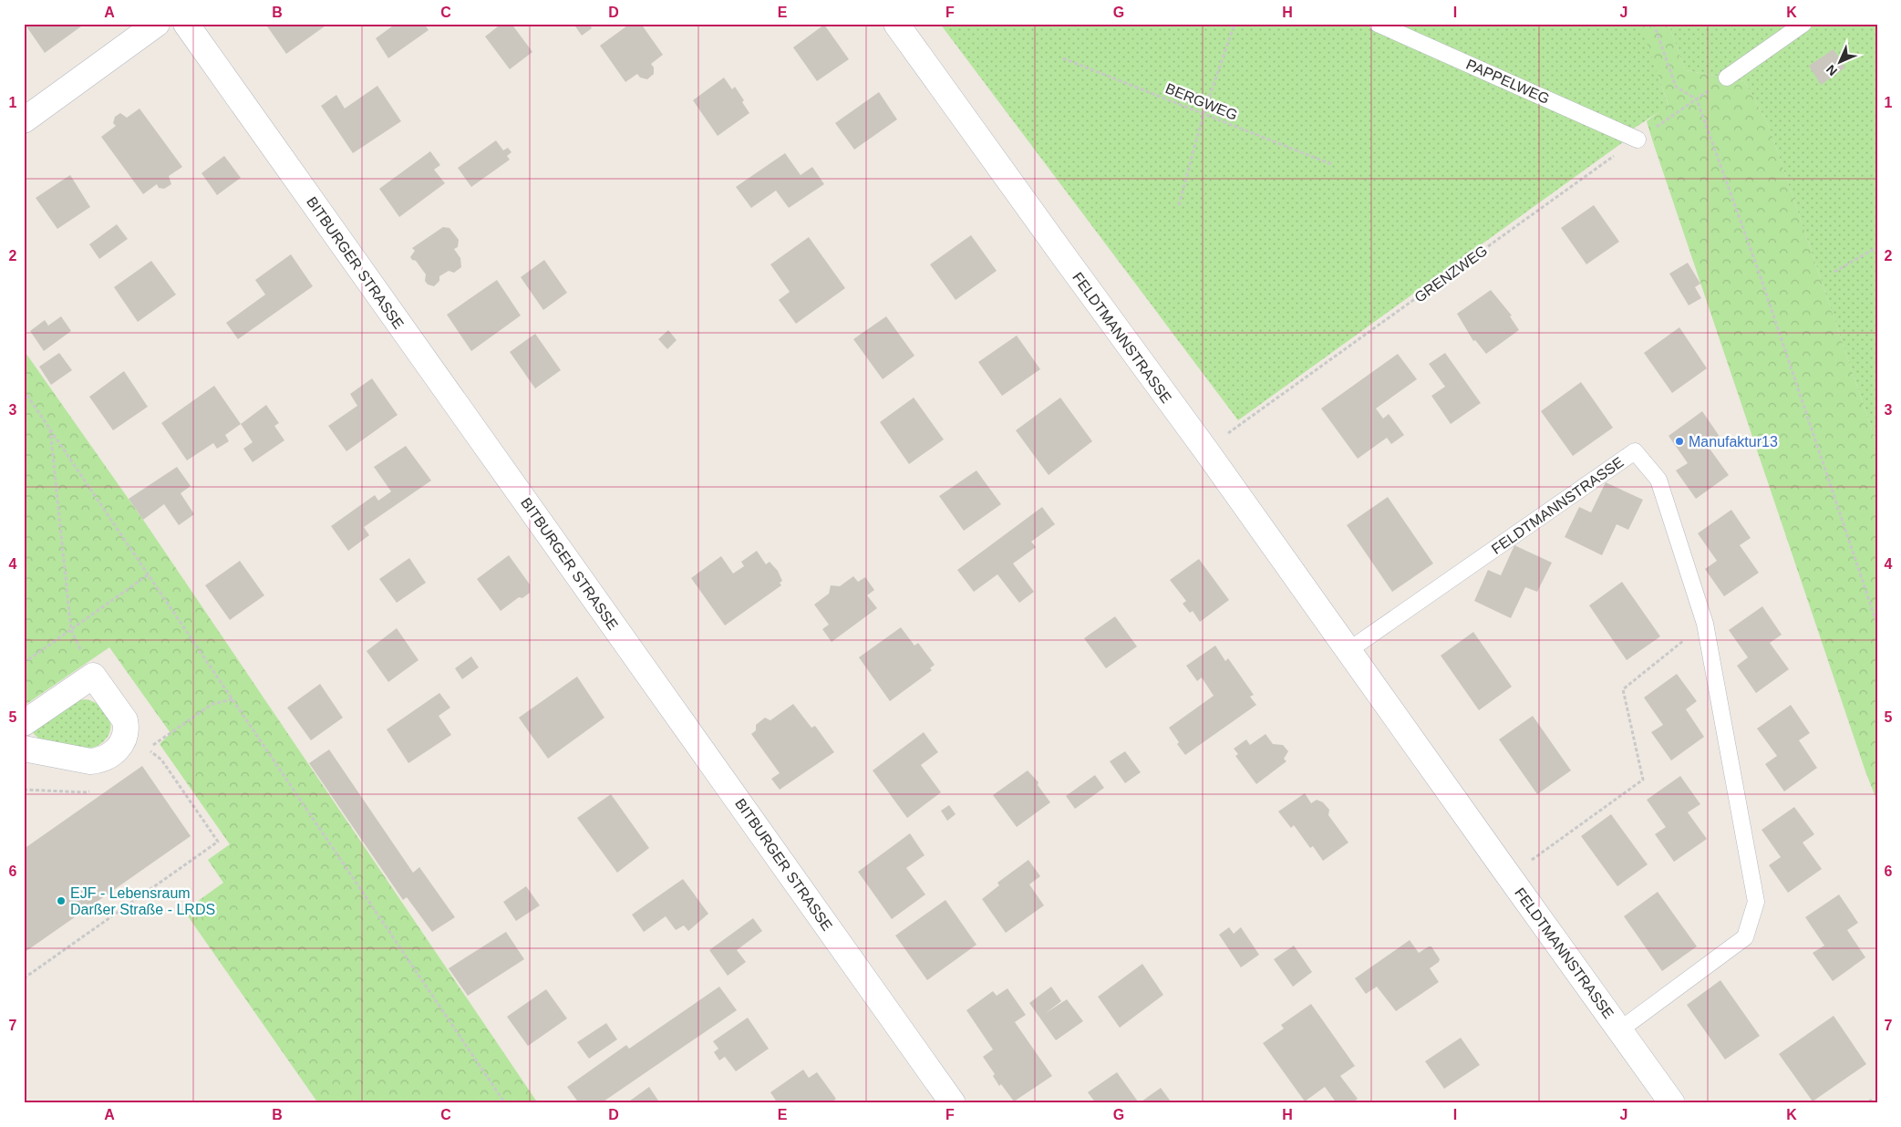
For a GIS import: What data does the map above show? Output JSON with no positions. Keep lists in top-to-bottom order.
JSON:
{
  "streets": {
    "street": ["BITBURGER STRASSE", "FELDTMANNSTRASSE"],
    "lane": ["PAPPELWEG"],
    "path": ["BERGWEG", "GRENZWEG"]
  },
  "crossings": [
    ["PAPPELWEG", "GRENZWEG"],
    ["GRENZWEG", "FELDTMANNSTRASSE"]
  ],
  "places": ["Manufaktur13", "EJF - Lebensraum Darßer Straße - LRDS"],
  "north": "bottom left",
  "grid": {
    "columns": [
      "A",
      "B",
      "C",
      "D",
      "E",
      "F",
      "G",
      "H",
      "I",
      "J",
      "K"
    ],
    "rows": [
      "1",
      "2",
      "3",
      "4",
      "5",
      "6",
      "7"
    ]
  }
}
